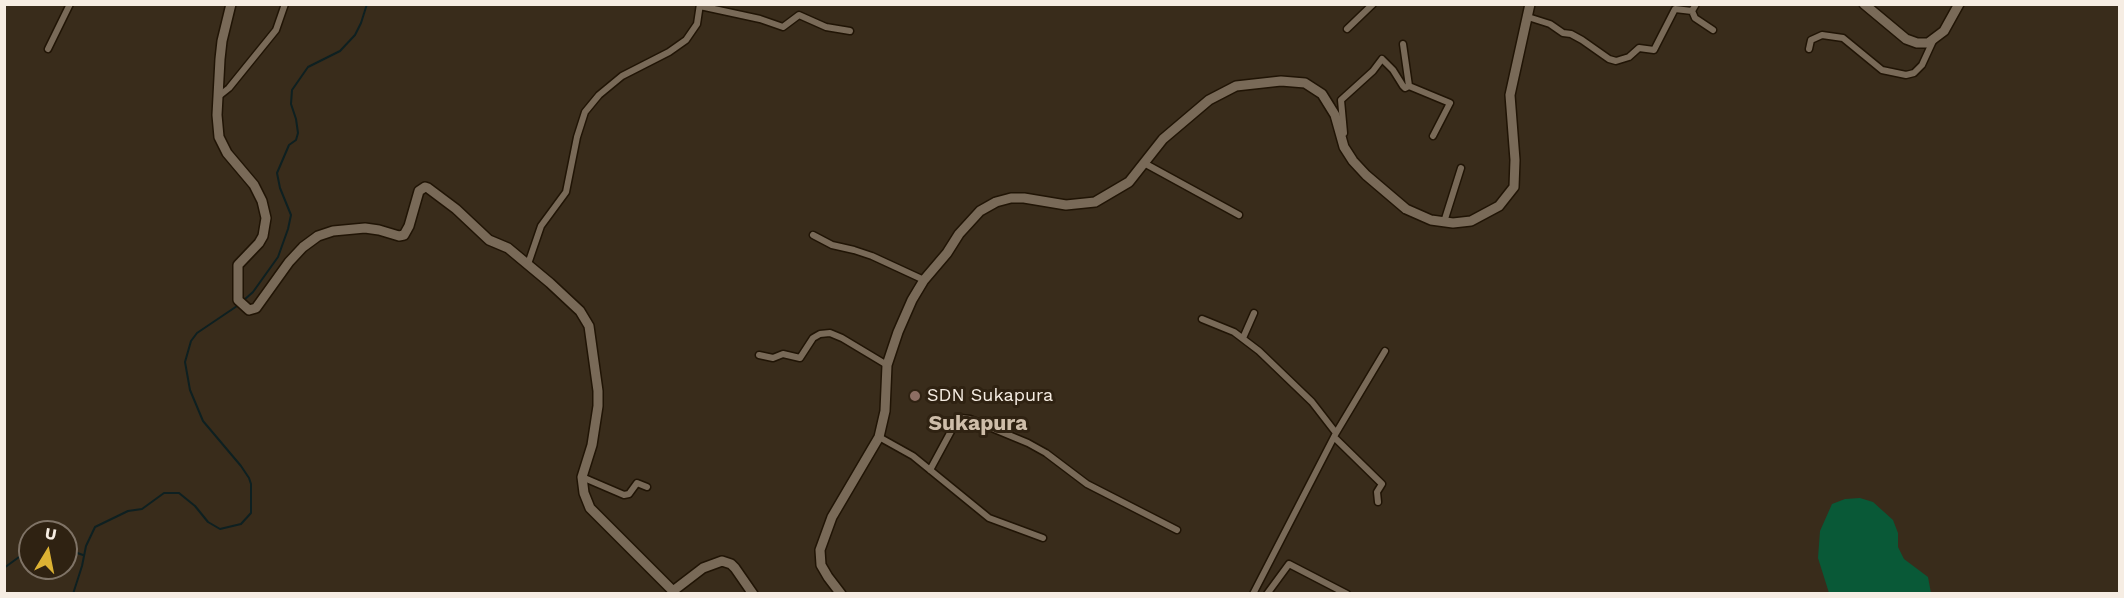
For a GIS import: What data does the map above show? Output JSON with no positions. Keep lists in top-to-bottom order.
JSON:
{
  "districts": ["Sukapura"],
  "places": ["SDN Sukapura"],
  "north": "top"
}
